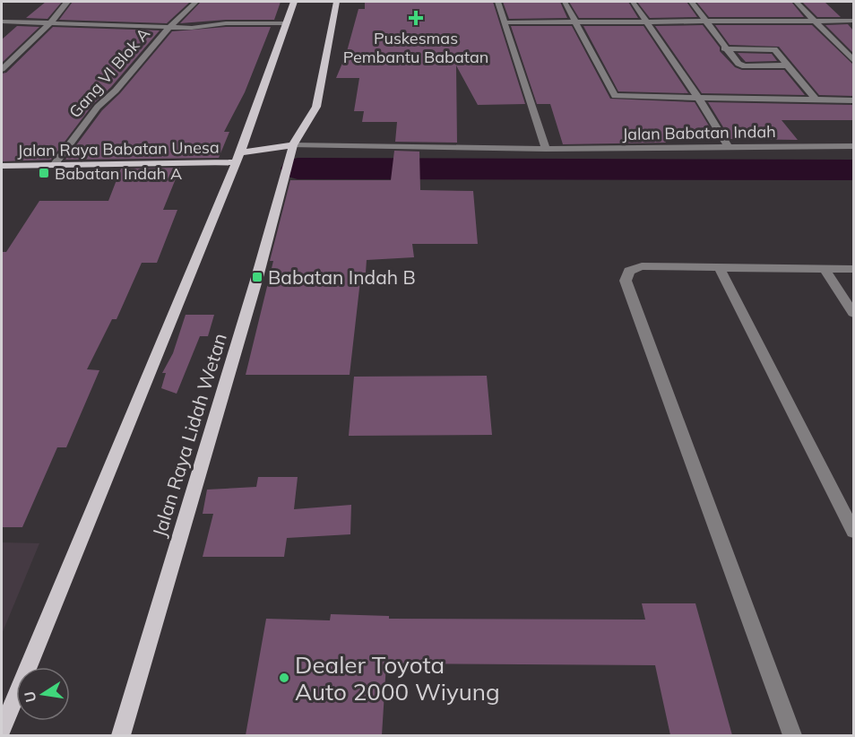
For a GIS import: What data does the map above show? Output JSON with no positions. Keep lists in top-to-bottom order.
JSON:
{
  "streets": {
    "main road": ["Jalan Raya Babatan Unesa", "Jalan Raya Lidah Wetan"],
    "street": ["Gang VI Blok A", "Jalan Babatan Indah"]
  },
  "crossings": [
    ["Gang VI Blok A", "Jalan Raya Babatan Unesa"],
    ["Jalan Babatan Indah", "Jalan Raya Babatan Unesa"],
    ["Jalan Babatan Indah", "Jalan Raya Lidah Wetan"],
    ["Jalan Raya Babatan Unesa", "Jalan Raya Lidah Wetan"]
  ],
  "places": {
    "health": ["Puskesmas Pembantu Babatan"],
    "transit": ["Babatan Indah A", "Babatan Indah B"],
    "other": ["Dealer Toyota Auto 2000 Wiyung"]
  },
  "north": "left"
}
